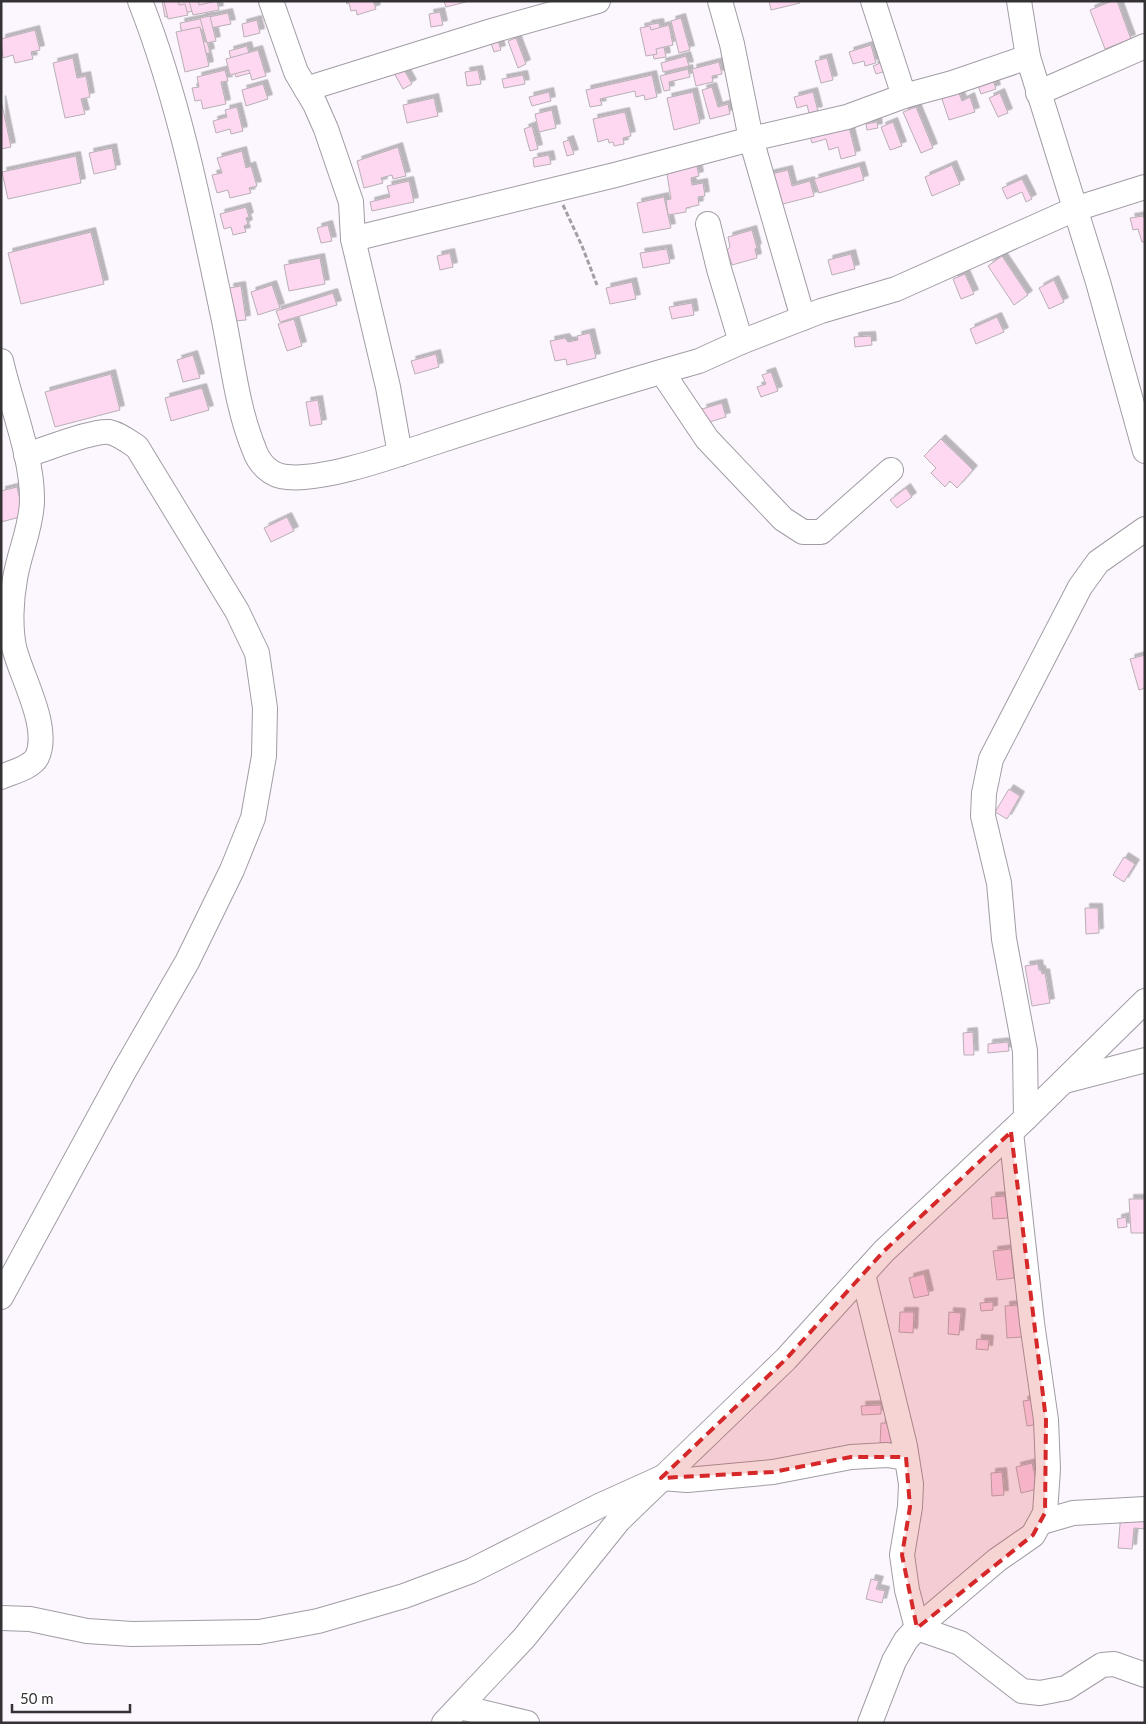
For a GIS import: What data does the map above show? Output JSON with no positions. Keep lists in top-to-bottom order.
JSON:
{
  "scale_bar": "50 m"
}
